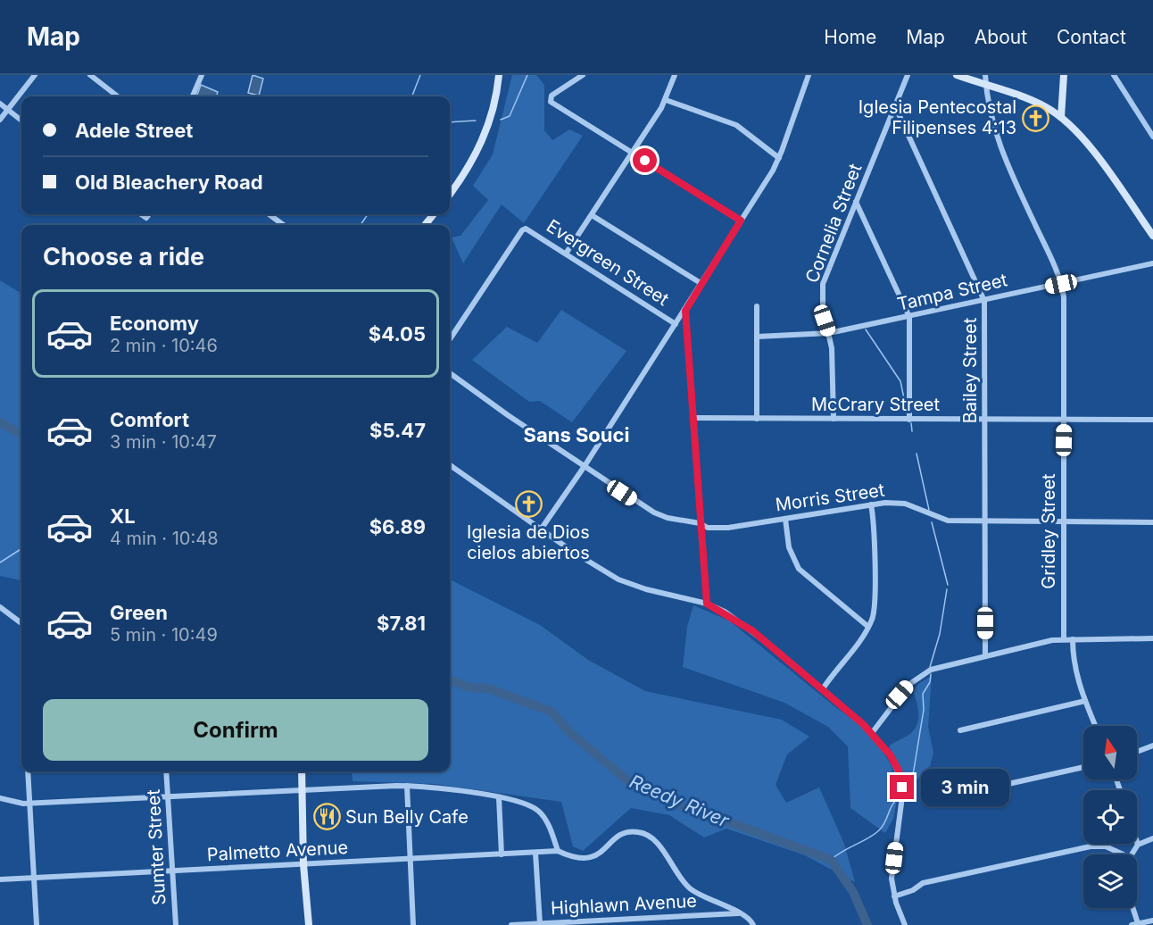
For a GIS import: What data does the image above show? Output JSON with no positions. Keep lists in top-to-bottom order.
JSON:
{
  "streets": {
    "street": [
      "Cornelia Street",
      "Evergreen Street",
      "Tampa Street",
      "Bailey Street",
      "McCrary Street",
      "Morris Street",
      "Gridley Street",
      "Sumter Street",
      "Palmetto Avenue",
      "Highlawn Avenue"
    ]
  },
  "crossings": [
    ["Cornelia Street", "Tampa Street"],
    ["Cornelia Street", "Bailey Street"],
    ["Cornelia Street", "McCrary Street"],
    ["Tampa Street", "Bailey Street"],
    ["Tampa Street", "Gridley Street"],
    ["Bailey Street", "McCrary Street"],
    ["Bailey Street", "Morris Street"],
    ["McCrary Street", "Gridley Street"],
    ["Morris Street", "Gridley Street"],
    ["Sumter Street", "Palmetto Avenue"]
  ],
  "districts": ["Sans Souci"],
  "water": ["Reedy River"],
  "places": {
    "church": ["Iglesia Pentecostal Filipenses 4:13", "Iglesia de Dios cielos abiertos"],
    "restaurant": ["Sun Belly Cafe"]
  },
  "north": "top",
  "page": {
    "header": "Map",
    "nav": [
      "Home",
      "Map",
      "About",
      "Contact"
    ],
    "banner": ["Adele Street", "Old Bleachery Road"],
    "heading": "Choose a ride",
    "list": [
      {
        "name": "Economy",
        "note": "2 min · 10:46",
        "value": "$4.05"
      },
      {
        "name": "Comfort",
        "note": "3 min · 10:47",
        "value": "$5.47"
      },
      {
        "name": "XL",
        "note": "4 min · 10:48",
        "value": "$6.89"
      },
      {
        "name": "Green",
        "note": "5 min · 10:49",
        "value": "$7.81"
      }
    ],
    "buttons": "Confirm",
    "bubble": "3 min"
  }
}
